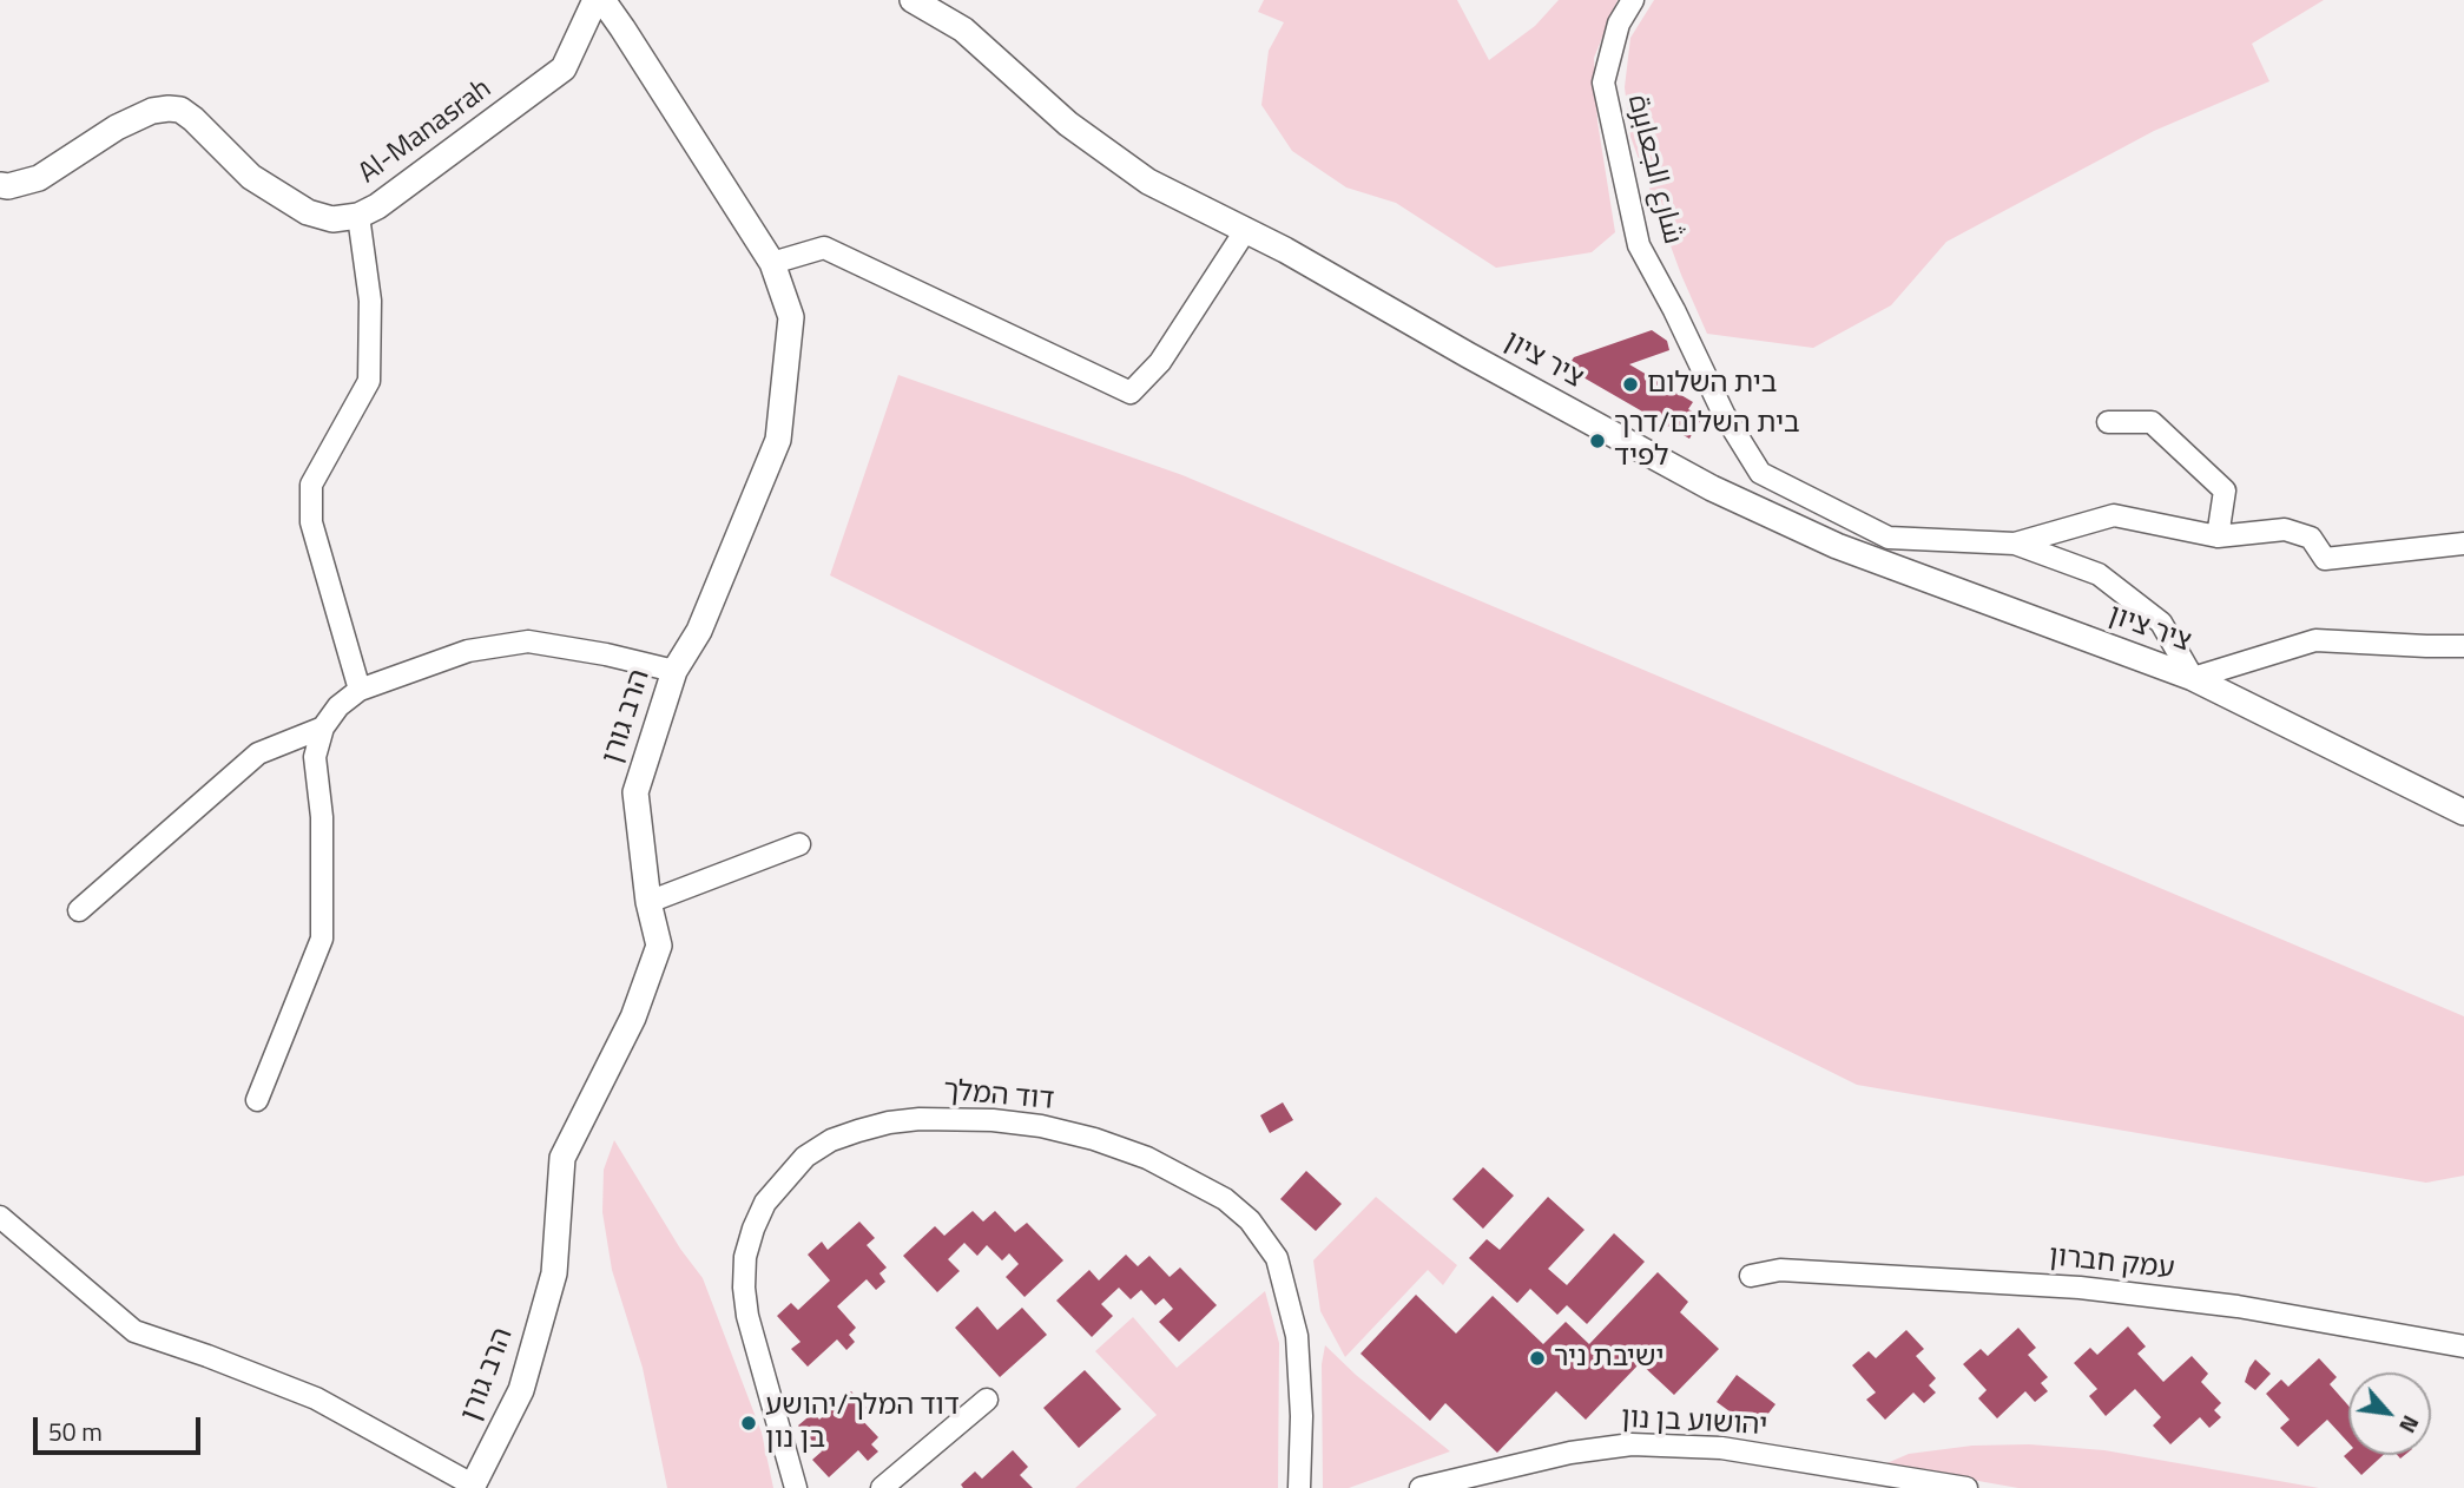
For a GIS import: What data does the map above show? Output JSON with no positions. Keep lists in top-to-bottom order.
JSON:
{
  "streets": {
    "street": [
      "Al-Manasrah",
      "شارع الجعابرة",
      "ציר ציון",
      "הרב גורן",
      "דוד המלך",
      "עמק חברון",
      "יהושוע בן נון"
    ]
  },
  "crossings": [
    ["شارع الجعابرة", "ציר ציון"]
  ],
  "places": [
    "בית השלום",
    "בית השלום/דרך לפיד",
    "ישיבת ניר",
    "דוד המלך/יהושע בן נון"
  ],
  "scale_bar": "50 m",
  "north": "bottom right"
}
